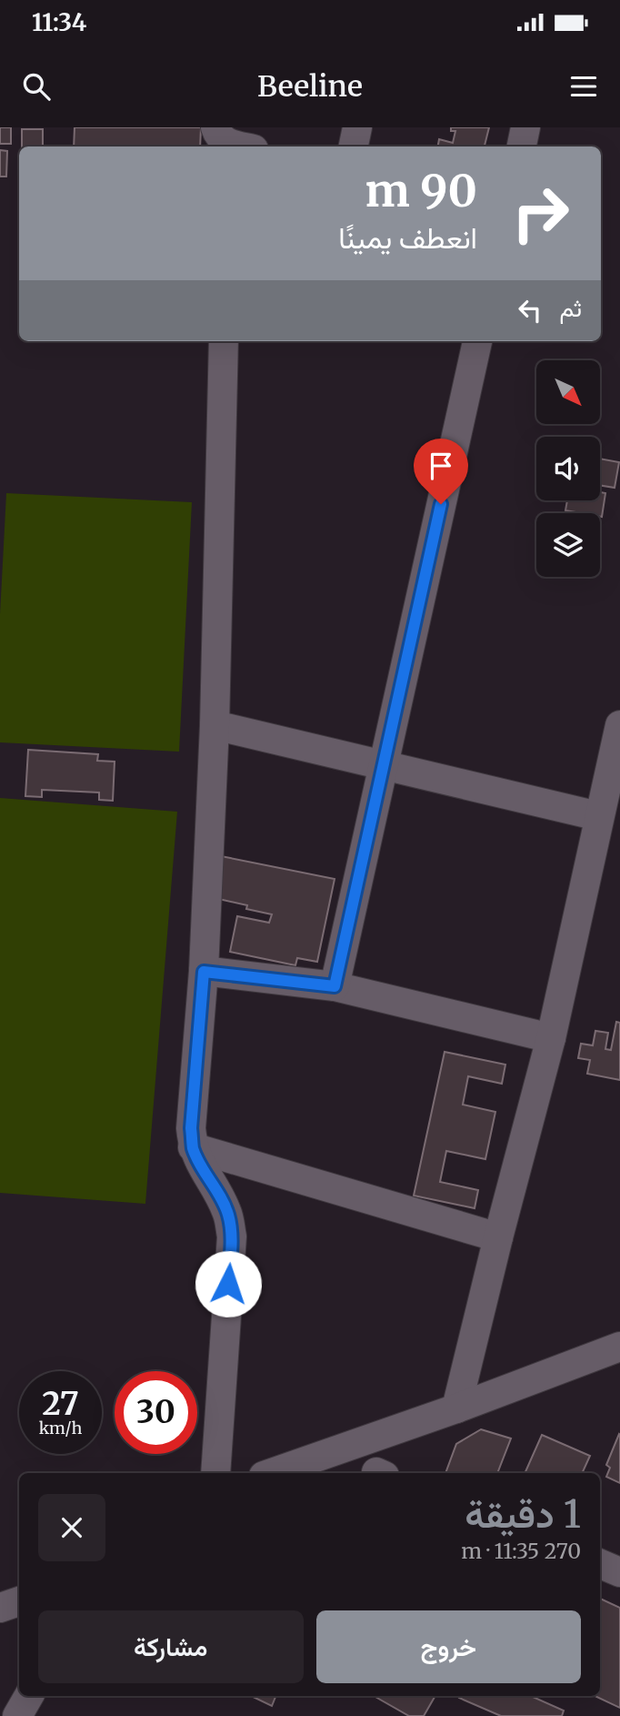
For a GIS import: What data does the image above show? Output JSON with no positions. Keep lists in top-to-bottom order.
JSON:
{
  "north": "bottom right",
  "page": {
    "status": "11:34",
    "header": "Beeline",
    "turn": ["90 m", "انعطف يمينًا"],
    "then": "ثم",
    "speed": "27 km/h",
    "limit": "30",
    "heading": ["1 دقيقة", "270 m · 11:35"],
    "buttons": ["خروج", "مشاركة"]
  }
}
